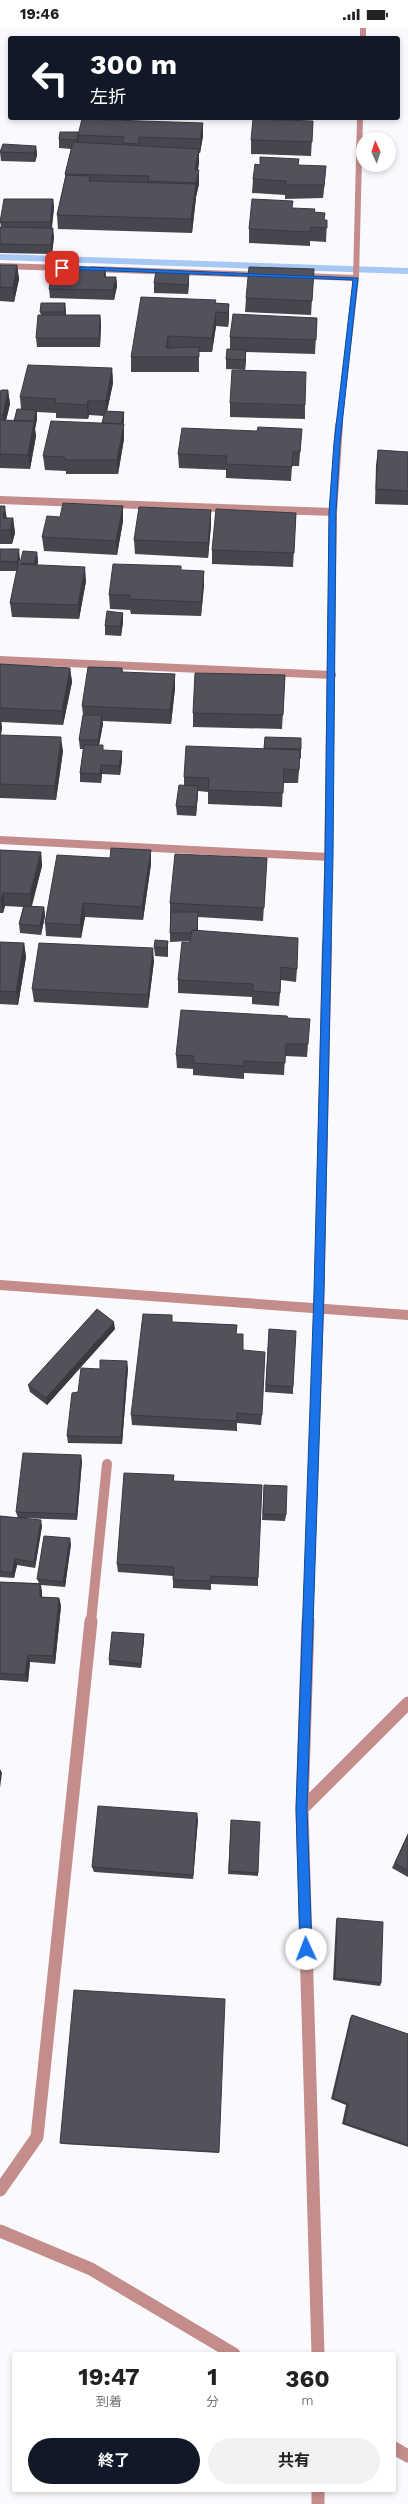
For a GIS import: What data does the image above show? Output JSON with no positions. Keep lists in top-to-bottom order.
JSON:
{
  "north": "top",
  "page": {
    "status": "19:46",
    "turn": ["300 m", "左折"],
    "eta": [
      "19:47",
      "到着",
      "1",
      "分",
      "360",
      "m"
    ],
    "buttons": ["終了", "共有"]
  }
}
